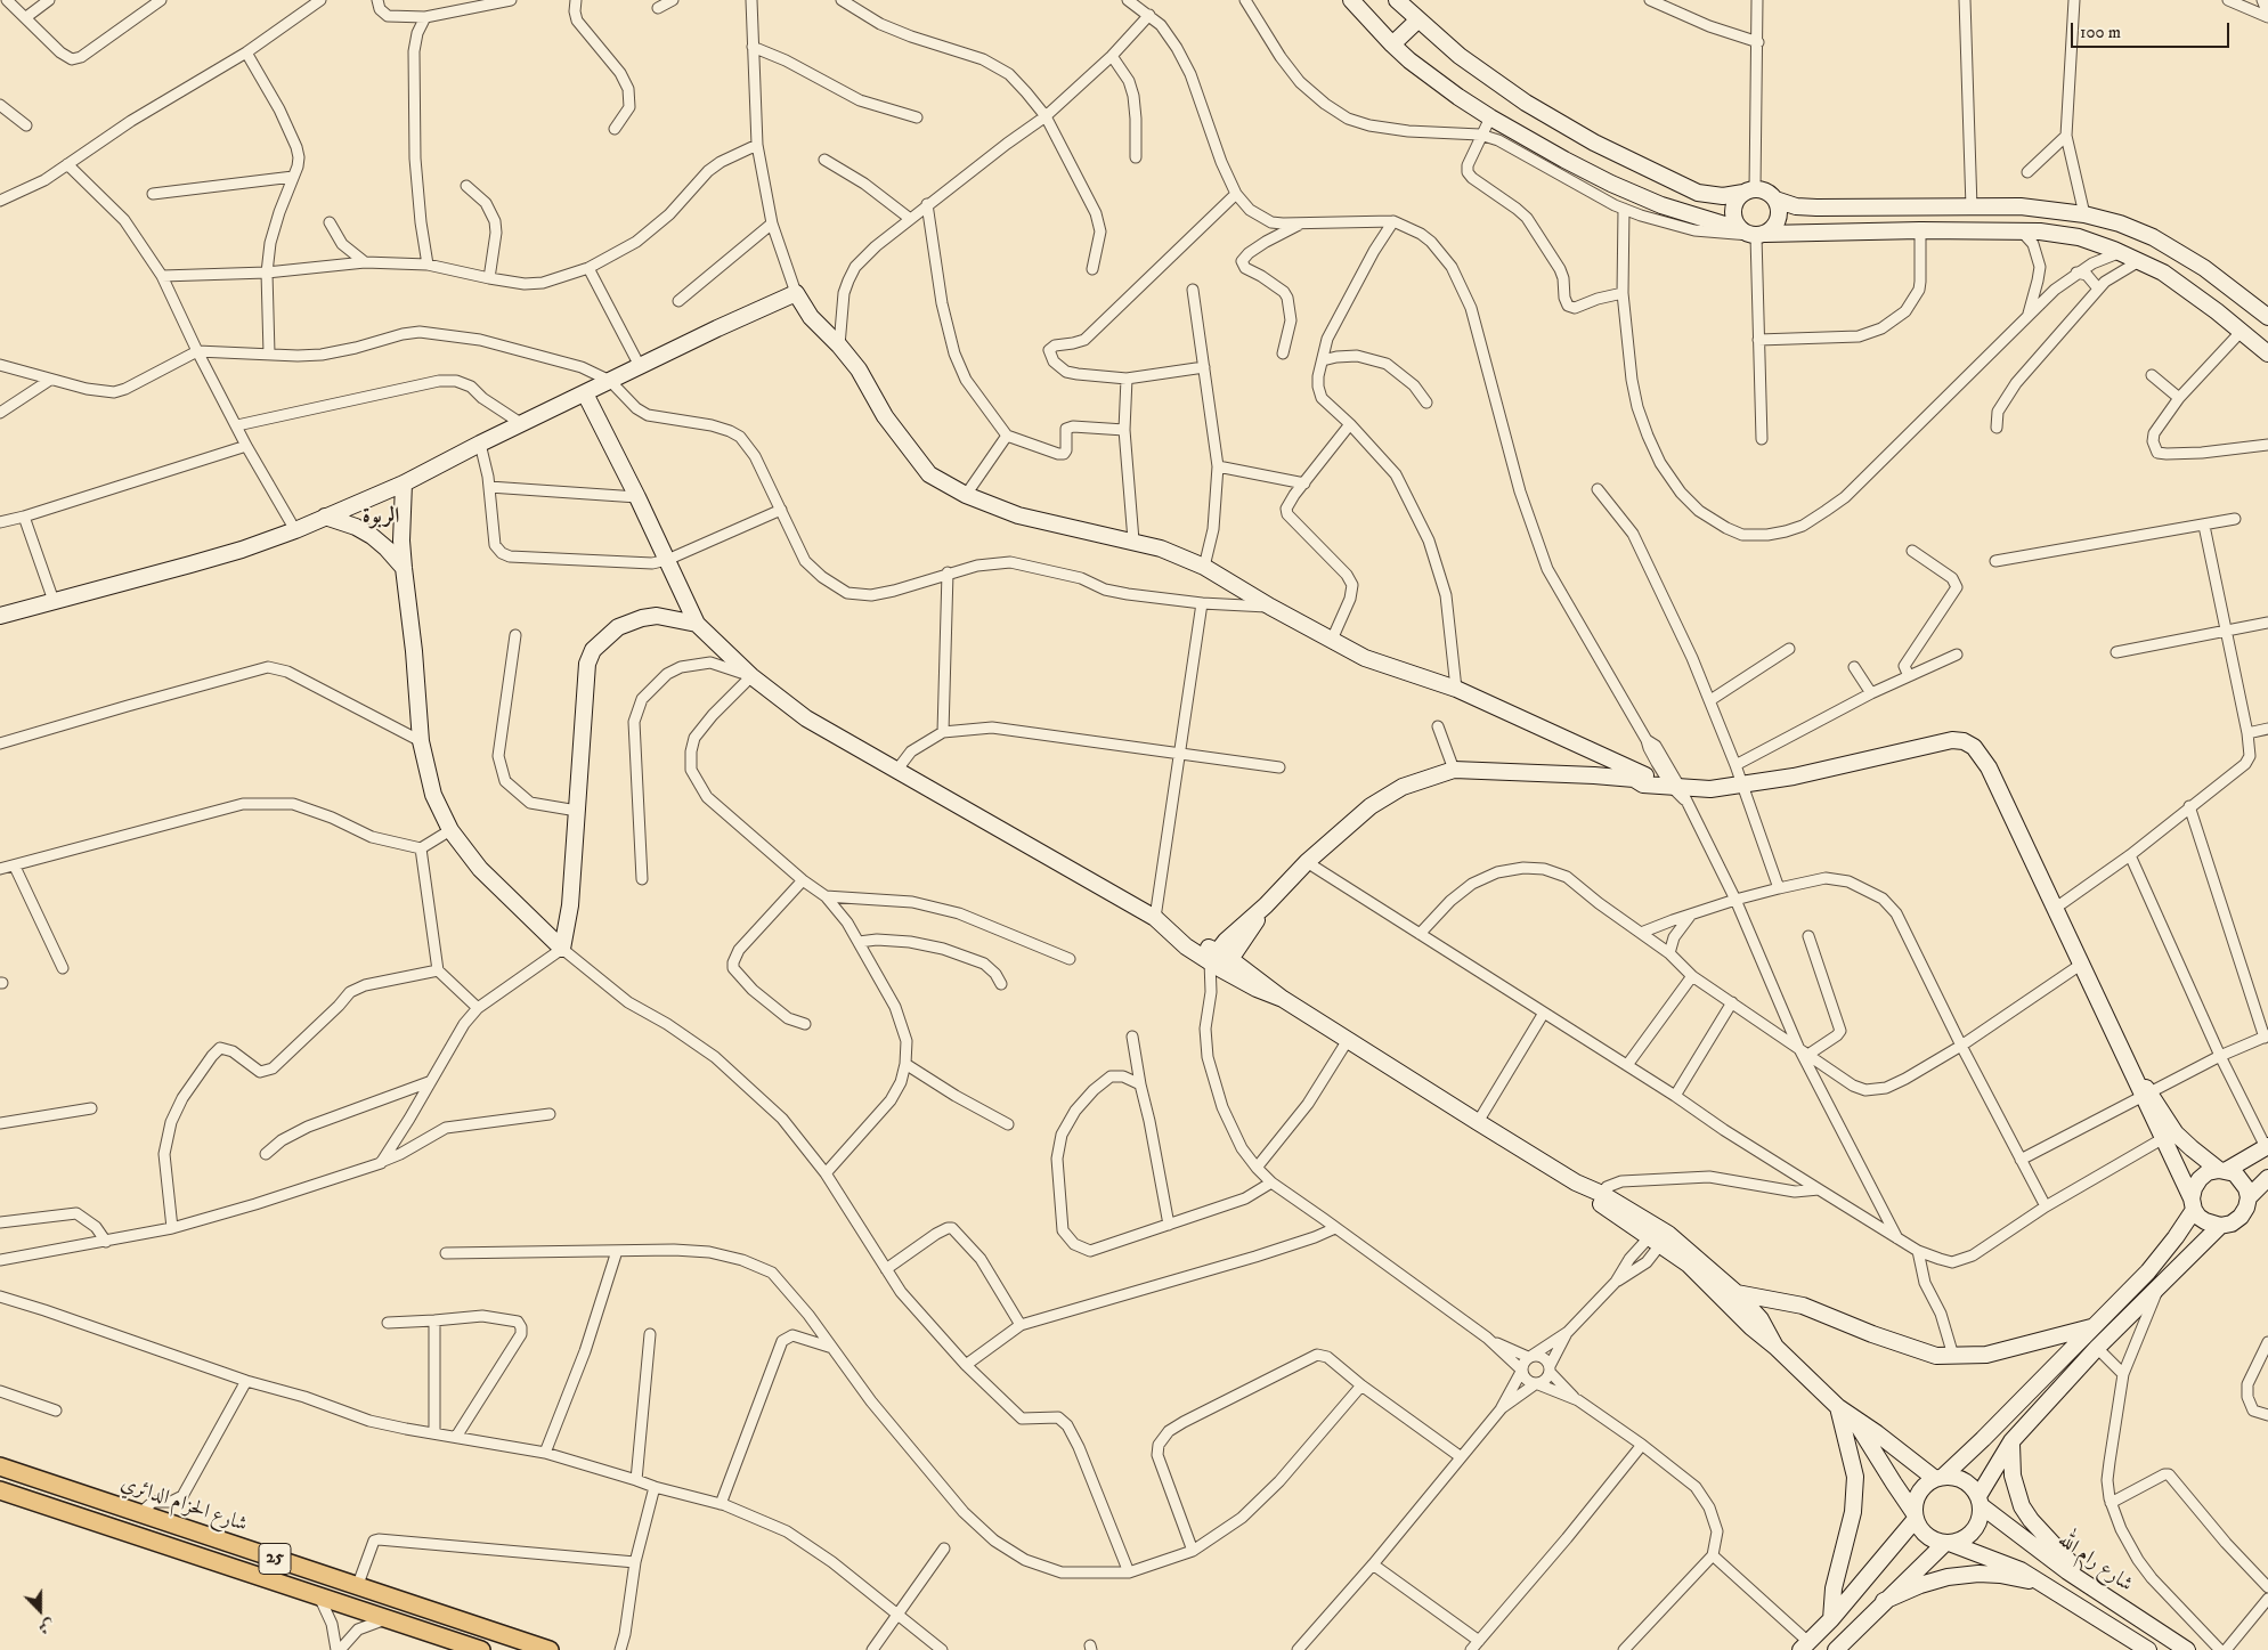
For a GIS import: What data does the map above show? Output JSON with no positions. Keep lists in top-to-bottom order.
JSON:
{
  "streets": {
    "main road": ["شارع الحزام الدائري", "25"],
    "street": ["شارع رام الله"]
  },
  "districts": ["الربوة"],
  "scale_bar": "100 m",
  "north": "bottom"
}
